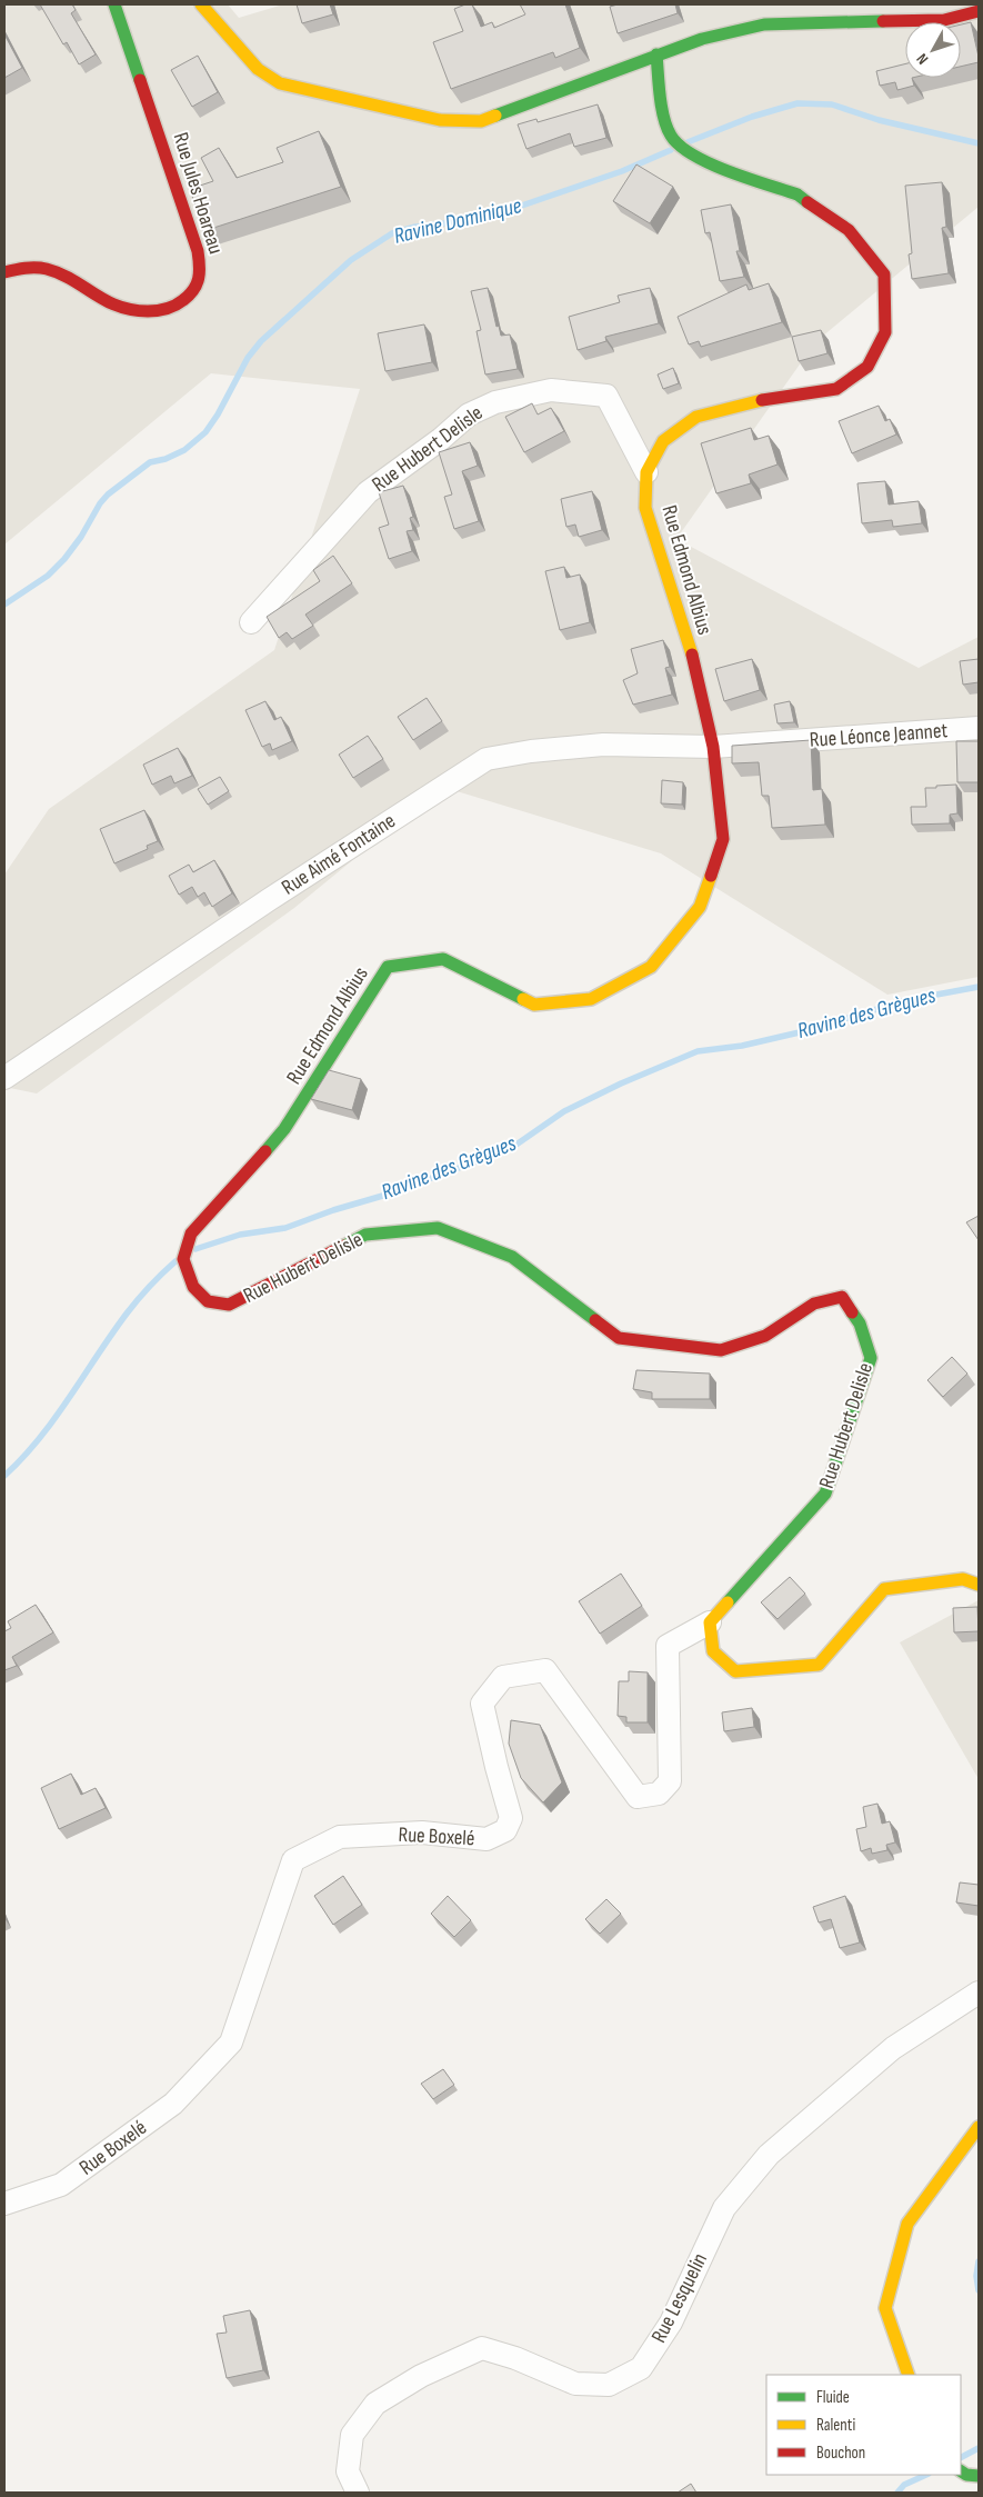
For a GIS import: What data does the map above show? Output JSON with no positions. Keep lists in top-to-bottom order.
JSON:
{
  "streets": {
    "main road": ["Rue Jules Hoareau", "Rue Hubert Delisle", "Rue Edmond Albius"],
    "street": [
      "Rue Léonce Jeannet",
      "Rue Aimé Fontaine",
      "Rue Boxelé",
      "Rue Lesquelin"
    ]
  },
  "crossings": [
    ["Rue Hubert Delisle", "Rue Edmond Albius"],
    ["Rue Hubert Delisle", "Rue Boxelé"],
    ["Rue Edmond Albius", "Rue Léonce Jeannet"],
    ["Rue Edmond Albius", "Rue Aimé Fontaine"],
    ["Rue Léonce Jeannet", "Rue Aimé Fontaine"]
  ],
  "water": ["Ravine Dominique", "Ravine des Grègues"],
  "legend": ["Fluide", "Ralenti", "Bouchon"],
  "north": "bottom left"
}
